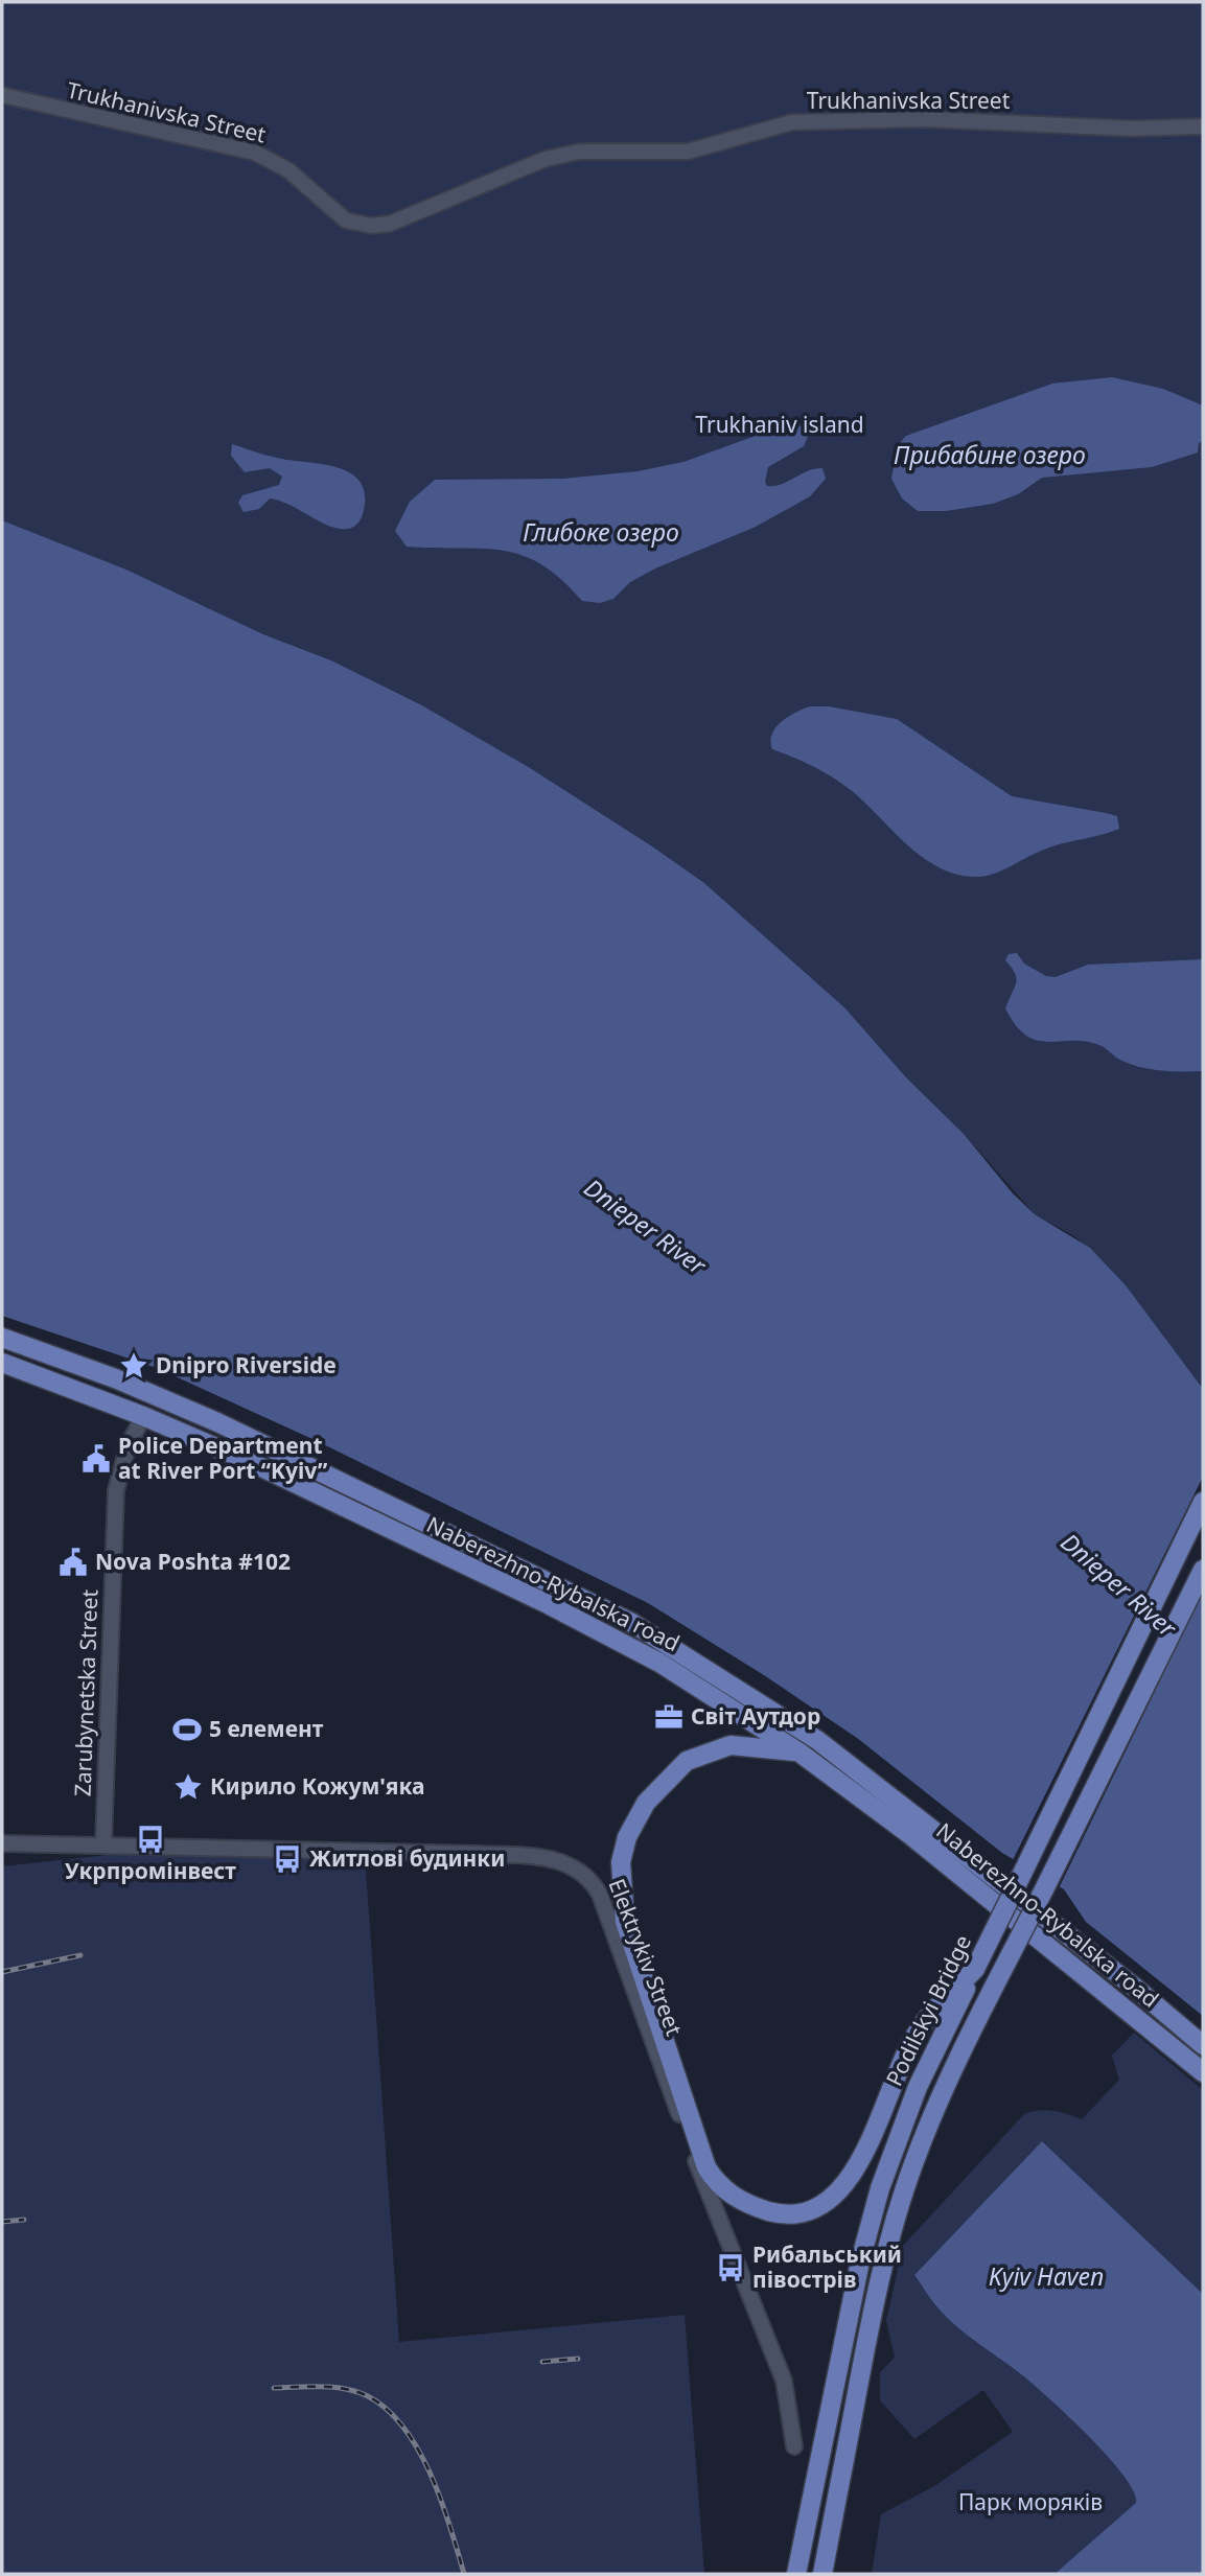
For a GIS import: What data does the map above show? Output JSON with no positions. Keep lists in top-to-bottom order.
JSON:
{
  "streets": {
    "main road": ["Naberezhno-Rybalska road", "Podilskyi Bridge"],
    "street": ["Trukhanivska Street", "Zarubynetska Street", "Elektrykiv Street"]
  },
  "crossings": [
    ["Naberezhno-Rybalska road", "Zarubynetska Street"],
    ["Zarubynetska Street", "Elektrykiv Street"]
  ],
  "water": [
    "Прибабине озеро",
    "Глибоке озеро",
    "Dnieper River",
    "Kyiv Haven"
  ],
  "parks": ["Trukhaniv island", "Парк моряків"],
  "places": {
    "place": ["Dnipro Riverside", "Кирило Кожум'яка"],
    "public building": ["Police Department at River Port “Kyiv”", "Nova Poshta #102"],
    "office": ["Світ Аутдор"],
    "sports": ["5 елемент"],
    "bus stop": ["Укрпромінвест", "Житлові будинки", "Рибальський півострів"]
  }
}
